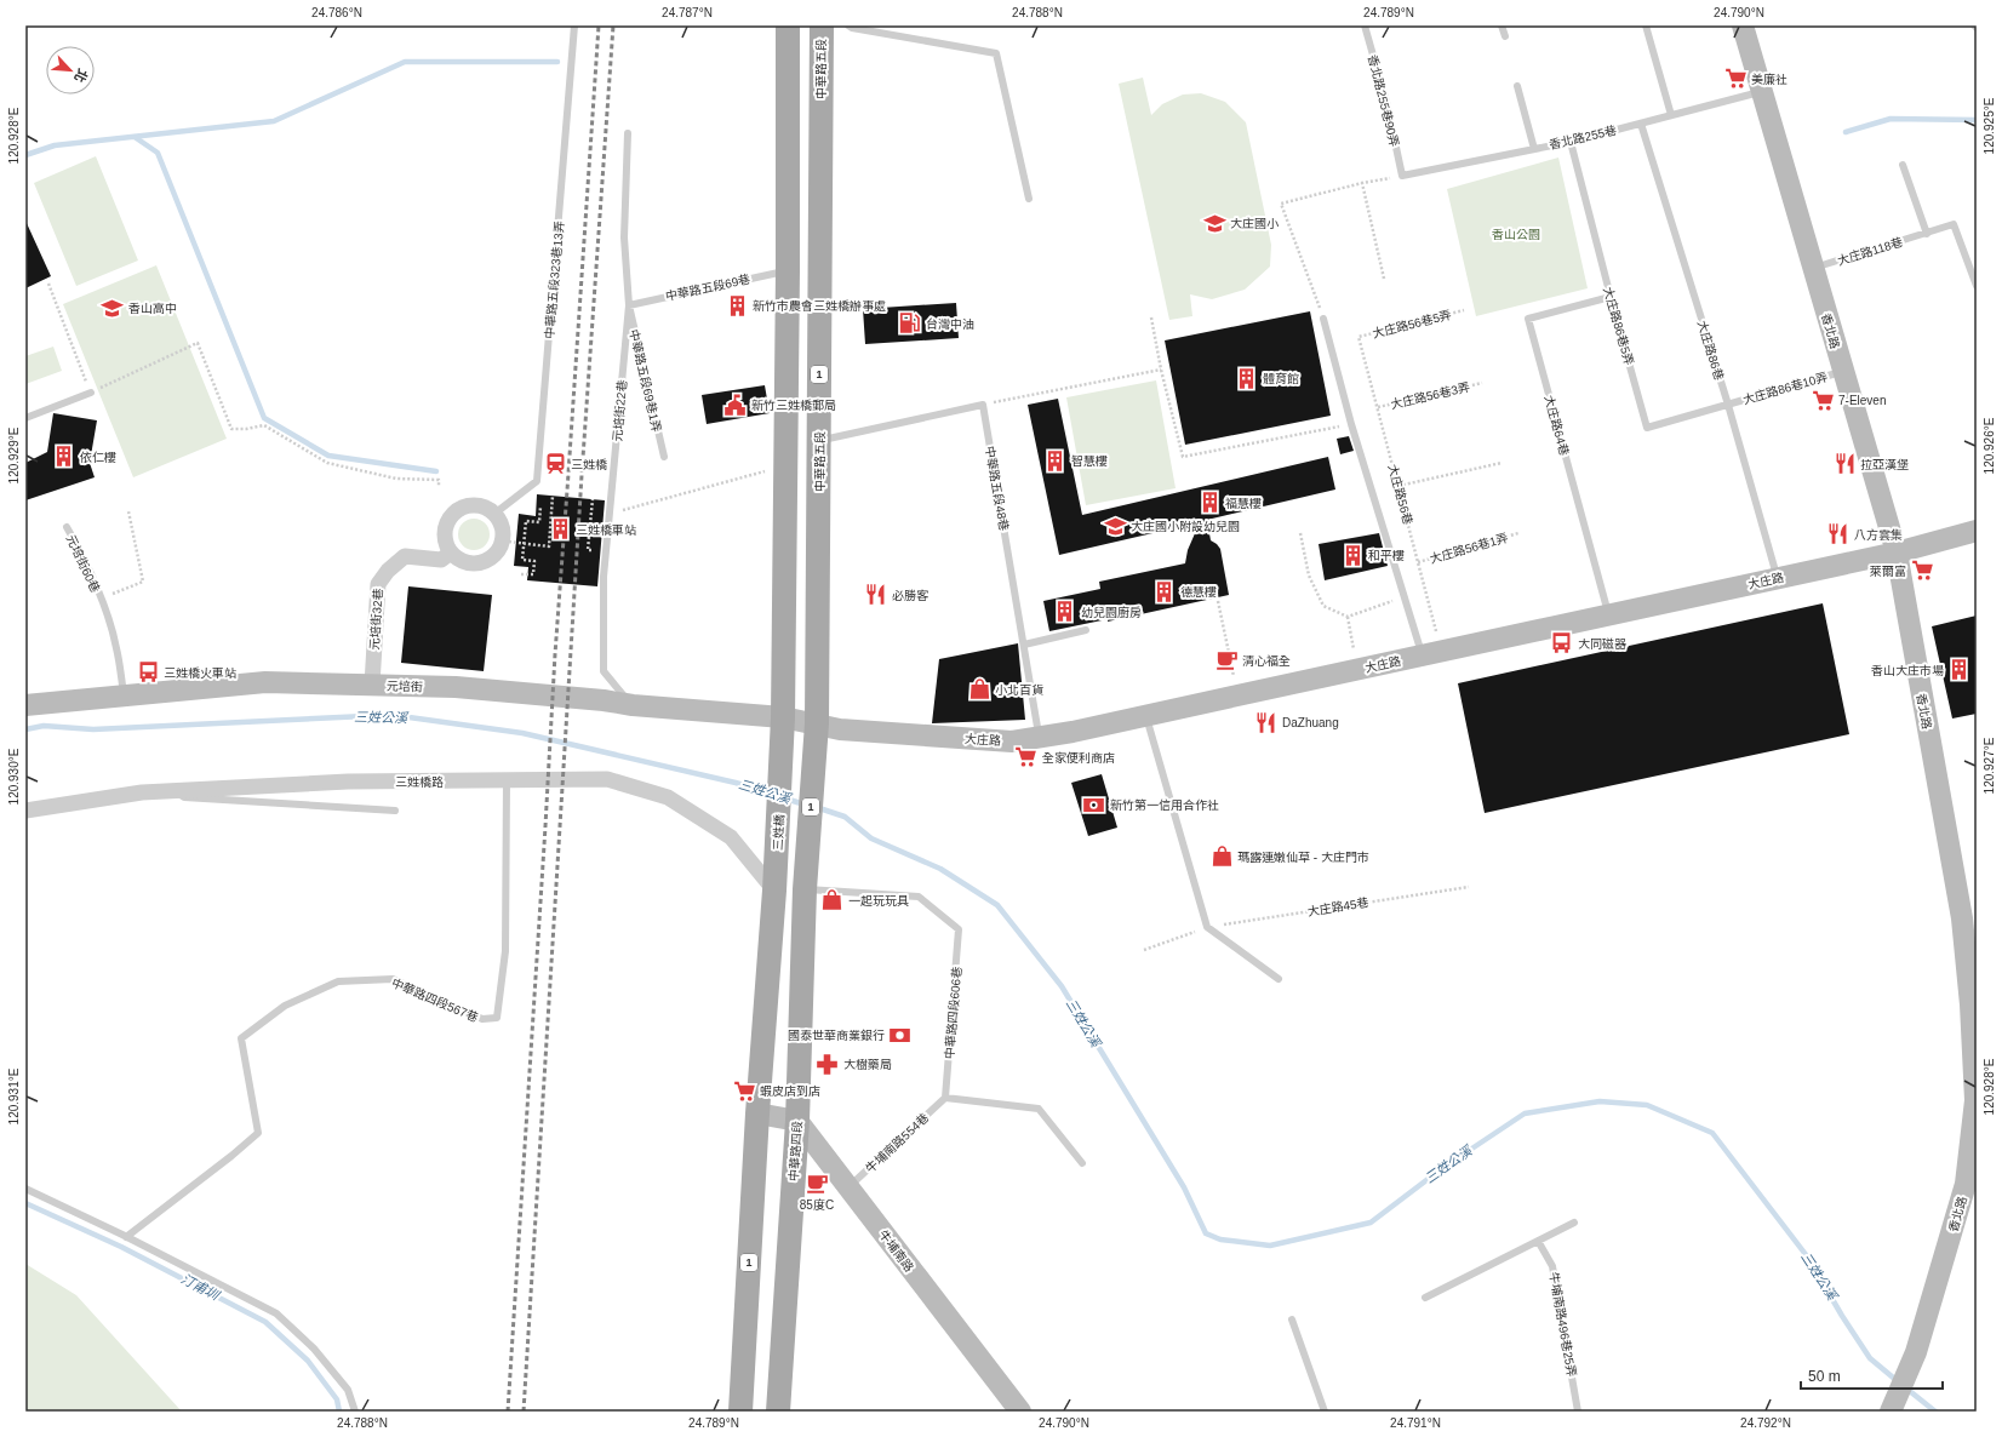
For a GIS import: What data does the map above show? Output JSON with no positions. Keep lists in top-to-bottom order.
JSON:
{
  "streets": {
    "main road": [
      "中華路五段",
      "1",
      "三姓橋",
      "中華路四段"
    ],
    "street": [
      "香北路",
      "大庄路",
      "元培街32巷",
      "元培街",
      "三姓橋路",
      "牛埔南路"
    ],
    "lane": [
      "香北路255巷90弄",
      "香北路255巷",
      "大庄路118巷",
      "中華路五段323巷13弄",
      "中華路五段69巷",
      "大庄路86巷5弄",
      "大庄路86巷",
      "中華路五段69巷1弄",
      "大庄路86巷10弄",
      "元培街22巷",
      "大庄路64巷",
      "中華路五段48巷",
      "元培街60巷",
      "中華路四段567巷",
      "中華路四段606巷",
      "牛埔南路554巷",
      "牛埔南路496巷25弄"
    ],
    "path": [
      "大庄路56巷5弄",
      "大庄路56巷3弄",
      "大庄路56巷",
      "大庄路56巷1弄",
      "大庄路45巷"
    ]
  },
  "crossings": [
    ["中華路五段", "1"],
    ["中華路五段", "大庄路"],
    ["香北路255巷90弄", "香北路255巷"],
    ["香北路255巷", "大庄路86巷5弄"],
    ["香北路255巷", "香北路"],
    ["香北路255巷", "大庄路86巷"],
    ["大庄路118巷", "香北路"],
    ["中華路五段323巷13弄", "元培街32巷"],
    ["中華路五段69巷", "1"],
    ["中華路五段69巷", "中華路五段69巷1弄"],
    ["中華路五段69巷", "元培街22巷"],
    ["大庄路56巷5弄", "大庄路56巷"],
    ["大庄路86巷5弄", "大庄路86巷"],
    ["大庄路86巷5弄", "大庄路86巷10弄"],
    ["大庄路86巷5弄", "大庄路64巷"],
    ["香北路", "大庄路86巷10弄"],
    ["香北路", "大庄路"],
    ["大庄路86巷", "大庄路86巷10弄"],
    ["大庄路86巷", "大庄路"],
    ["1", "大庄路"],
    ["1", "元培街"],
    ["1", "三姓橋路"],
    ["1", "三姓橋"],
    ["1", "中華路四段606巷"],
    ["1", "中華路四段"],
    ["中華路五段69巷1弄", "元培街22巷"],
    ["大庄路56巷3弄", "大庄路56巷"],
    ["元培街22巷", "元培街"],
    ["大庄路64巷", "大庄路"],
    ["中華路五段48巷", "大庄路"],
    ["大庄路56巷", "大庄路56巷1弄"],
    ["大庄路56巷", "大庄路"],
    ["元培街60巷", "元培街"],
    ["大庄路", "元培街"],
    ["大庄路", "三姓橋"],
    ["元培街32巷", "元培街"],
    ["元培街", "三姓橋"],
    ["三姓橋路", "三姓橋"],
    ["三姓橋路", "中華路四段567巷"],
    ["中華路四段606巷", "牛埔南路554巷"],
    ["中華路四段606巷", "中華路四段"],
    ["牛埔南路554巷", "牛埔南路"],
    ["中華路四段", "牛埔南路"]
  ],
  "water": ["三姓公溪", "汀甫圳"],
  "parks": ["香山公園"],
  "places": {
    "supermarket": [
      "美廉社",
      "7-Eleven",
      "萊爾富",
      "全家便利商店",
      "蝦皮店到店"
    ],
    "school or university": ["大庄國小", "香山高中", "大庄國小附設幼兒園"],
    "building": [
      "新竹市農會三姓橋辦事處",
      "體育館",
      "依仁樓",
      "智慧樓",
      "福慧樓",
      "三姓橋車站",
      "和平樓",
      "德慧樓",
      "幼兒園廚房",
      "香山大庄市場"
    ],
    "fuel station": ["台灣中油"],
    "public building": ["新竹三姓橋郵局"],
    "station": ["三姓橋"],
    "restaurant": [
      "拉亞漢堡",
      "八方雲集",
      "必勝客",
      "DaZhuang"
    ],
    "bus stop": ["大同磁器", "三姓橋火車站"],
    "cafe": ["清心福全", "85度C"],
    "shop": ["小北百貨", "瑪露連嫩仙草 - 大庄門市", "一起玩玩具"],
    "bank": ["新竹第一信用合作社", "國泰世華商業銀行"],
    "pharmacy": ["大樹藥局"]
  },
  "scale_bar": "50 m",
  "north": "bottom right",
  "coordinates": [
    "24.786°N",
    "24.787°N",
    "24.788°N",
    "24.789°N",
    "24.790°N",
    "120.925°E",
    "120.928°E",
    "120.926°E",
    "120.929°E",
    "120.927°E",
    "120.930°E",
    "120.931°E",
    "24.791°N",
    "24.792°N"
  ]
}
